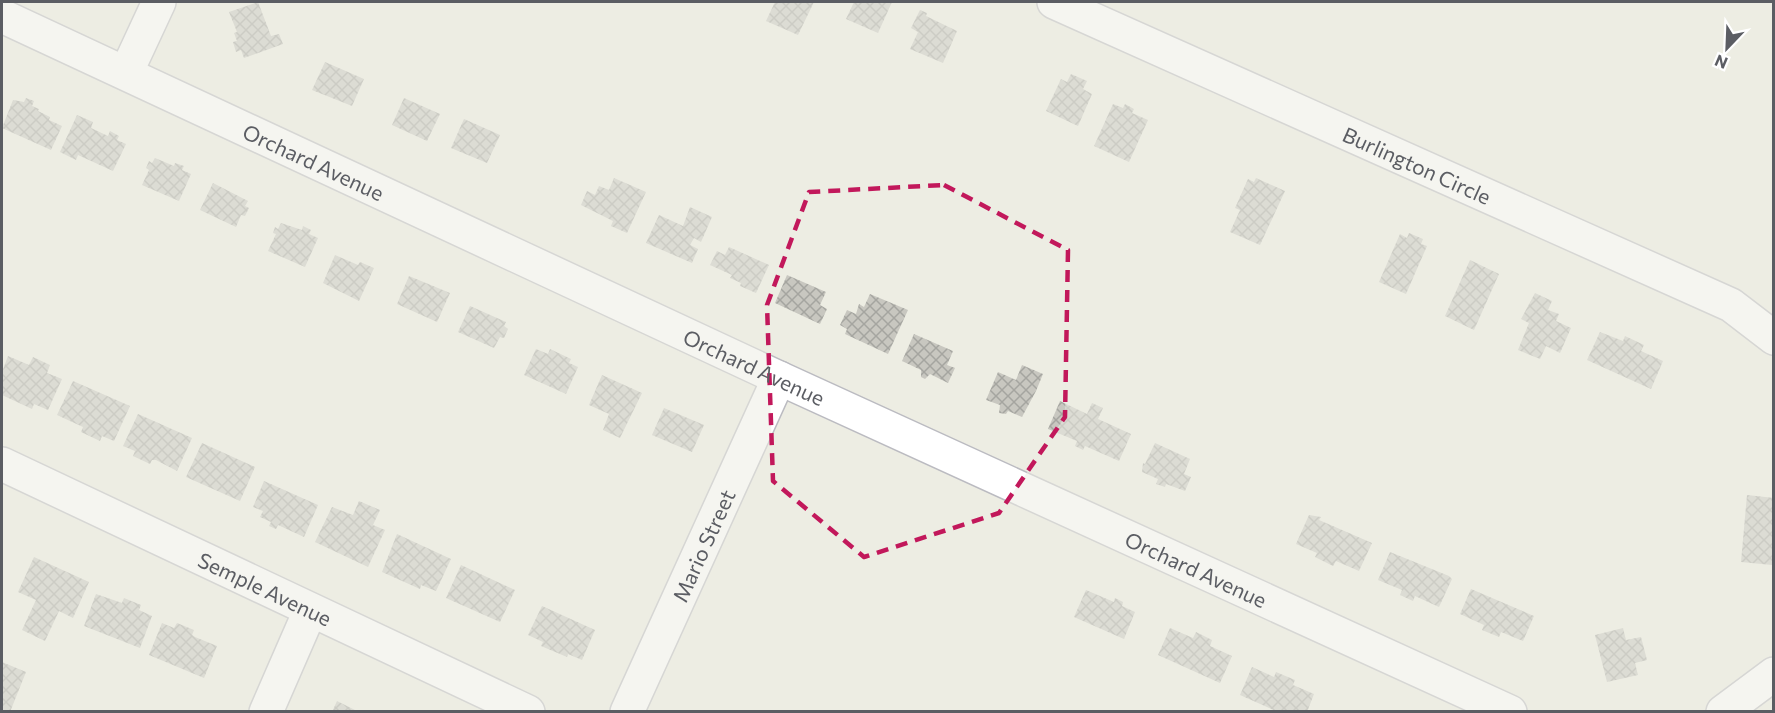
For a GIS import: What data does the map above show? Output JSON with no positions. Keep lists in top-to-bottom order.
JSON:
{
  "streets": {
    "street": [
      "Orchard Avenue",
      "Burlington Circle",
      "Mario Street",
      "Semple Avenue"
    ]
  },
  "crossings": [
    ["Orchard Avenue", "Mario Street"]
  ],
  "north": "bottom left"
}
